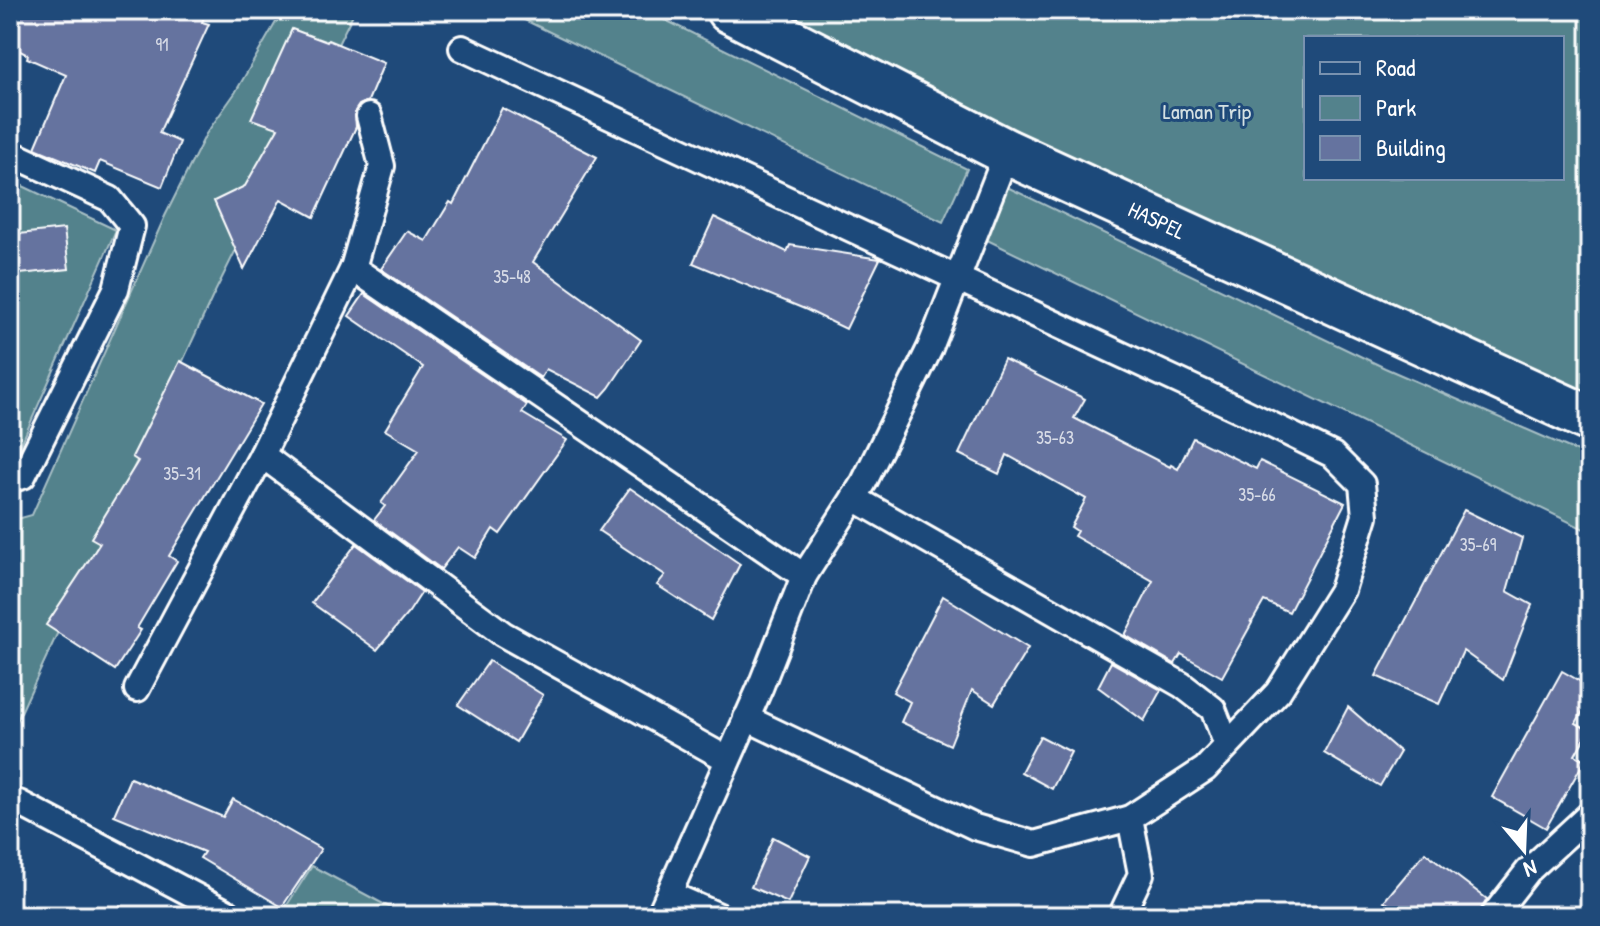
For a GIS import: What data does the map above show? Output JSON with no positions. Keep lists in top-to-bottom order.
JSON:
{
  "streets": {
    "street": ["HASPEL"]
  },
  "parks": ["Laman Trip"],
  "house_numbers": [
    "91",
    "35-48",
    "35-63",
    "35-31",
    "35-66",
    "35-69"
  ],
  "legend": ["Road", "Park", "Building"],
  "north": "bottom"
}
